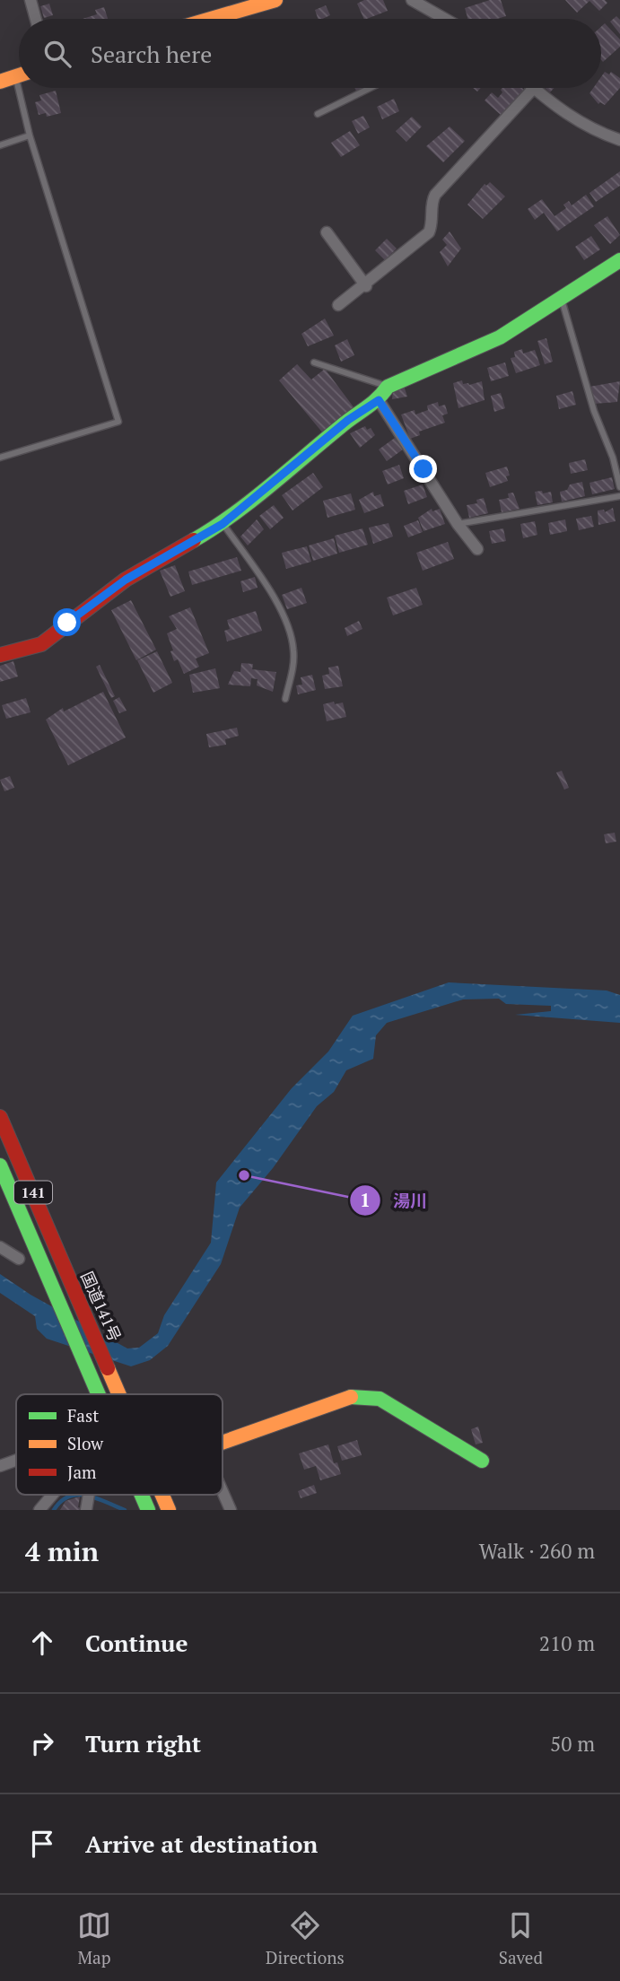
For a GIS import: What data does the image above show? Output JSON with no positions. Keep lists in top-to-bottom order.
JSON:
{
  "streets": {
    "main road": ["141", "国道141号"]
  },
  "places": ["湯川"],
  "legend": ["Fast", "Slow", "Jam"],
  "page": {
    "search": "Search here",
    "heading": ["4 min", "Walk · 260 m"],
    "list": [
      ["Continue", "210 m"],
      ["Turn right", "50 m"],
      "Arrive at destination"
    ],
    "nav": ["Map", "Directions", "Saved"]
  }
}
